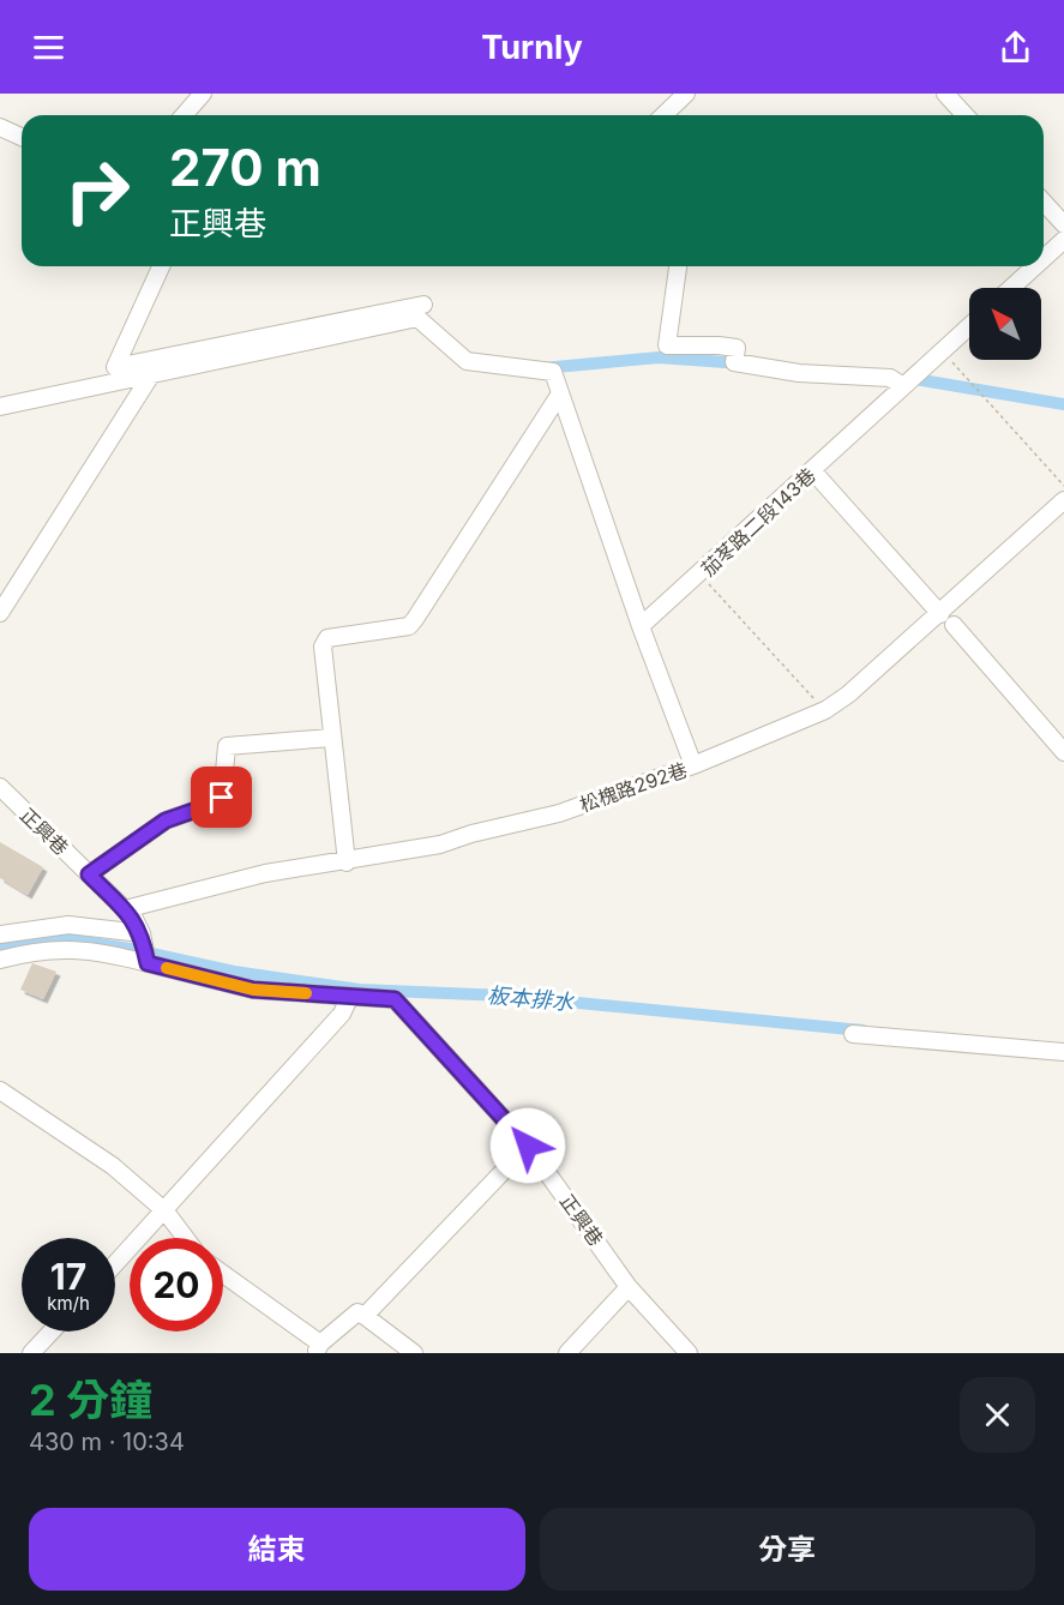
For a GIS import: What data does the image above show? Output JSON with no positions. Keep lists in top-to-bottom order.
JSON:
{
  "streets": {
    "lane": ["茄苳路二段143巷", "松槐路292巷", "正興巷"]
  },
  "crossings": [
    ["松槐路292巷", "正興巷"]
  ],
  "water": ["板本排水"],
  "north": "top left",
  "page": {
    "header": "Turnly",
    "turn": ["270 m", "正興巷"],
    "speed": "17 km/h",
    "limit": "20",
    "heading": ["2 分鐘", "430 m · 10:34"],
    "buttons": ["結束", "分享"]
  }
}
